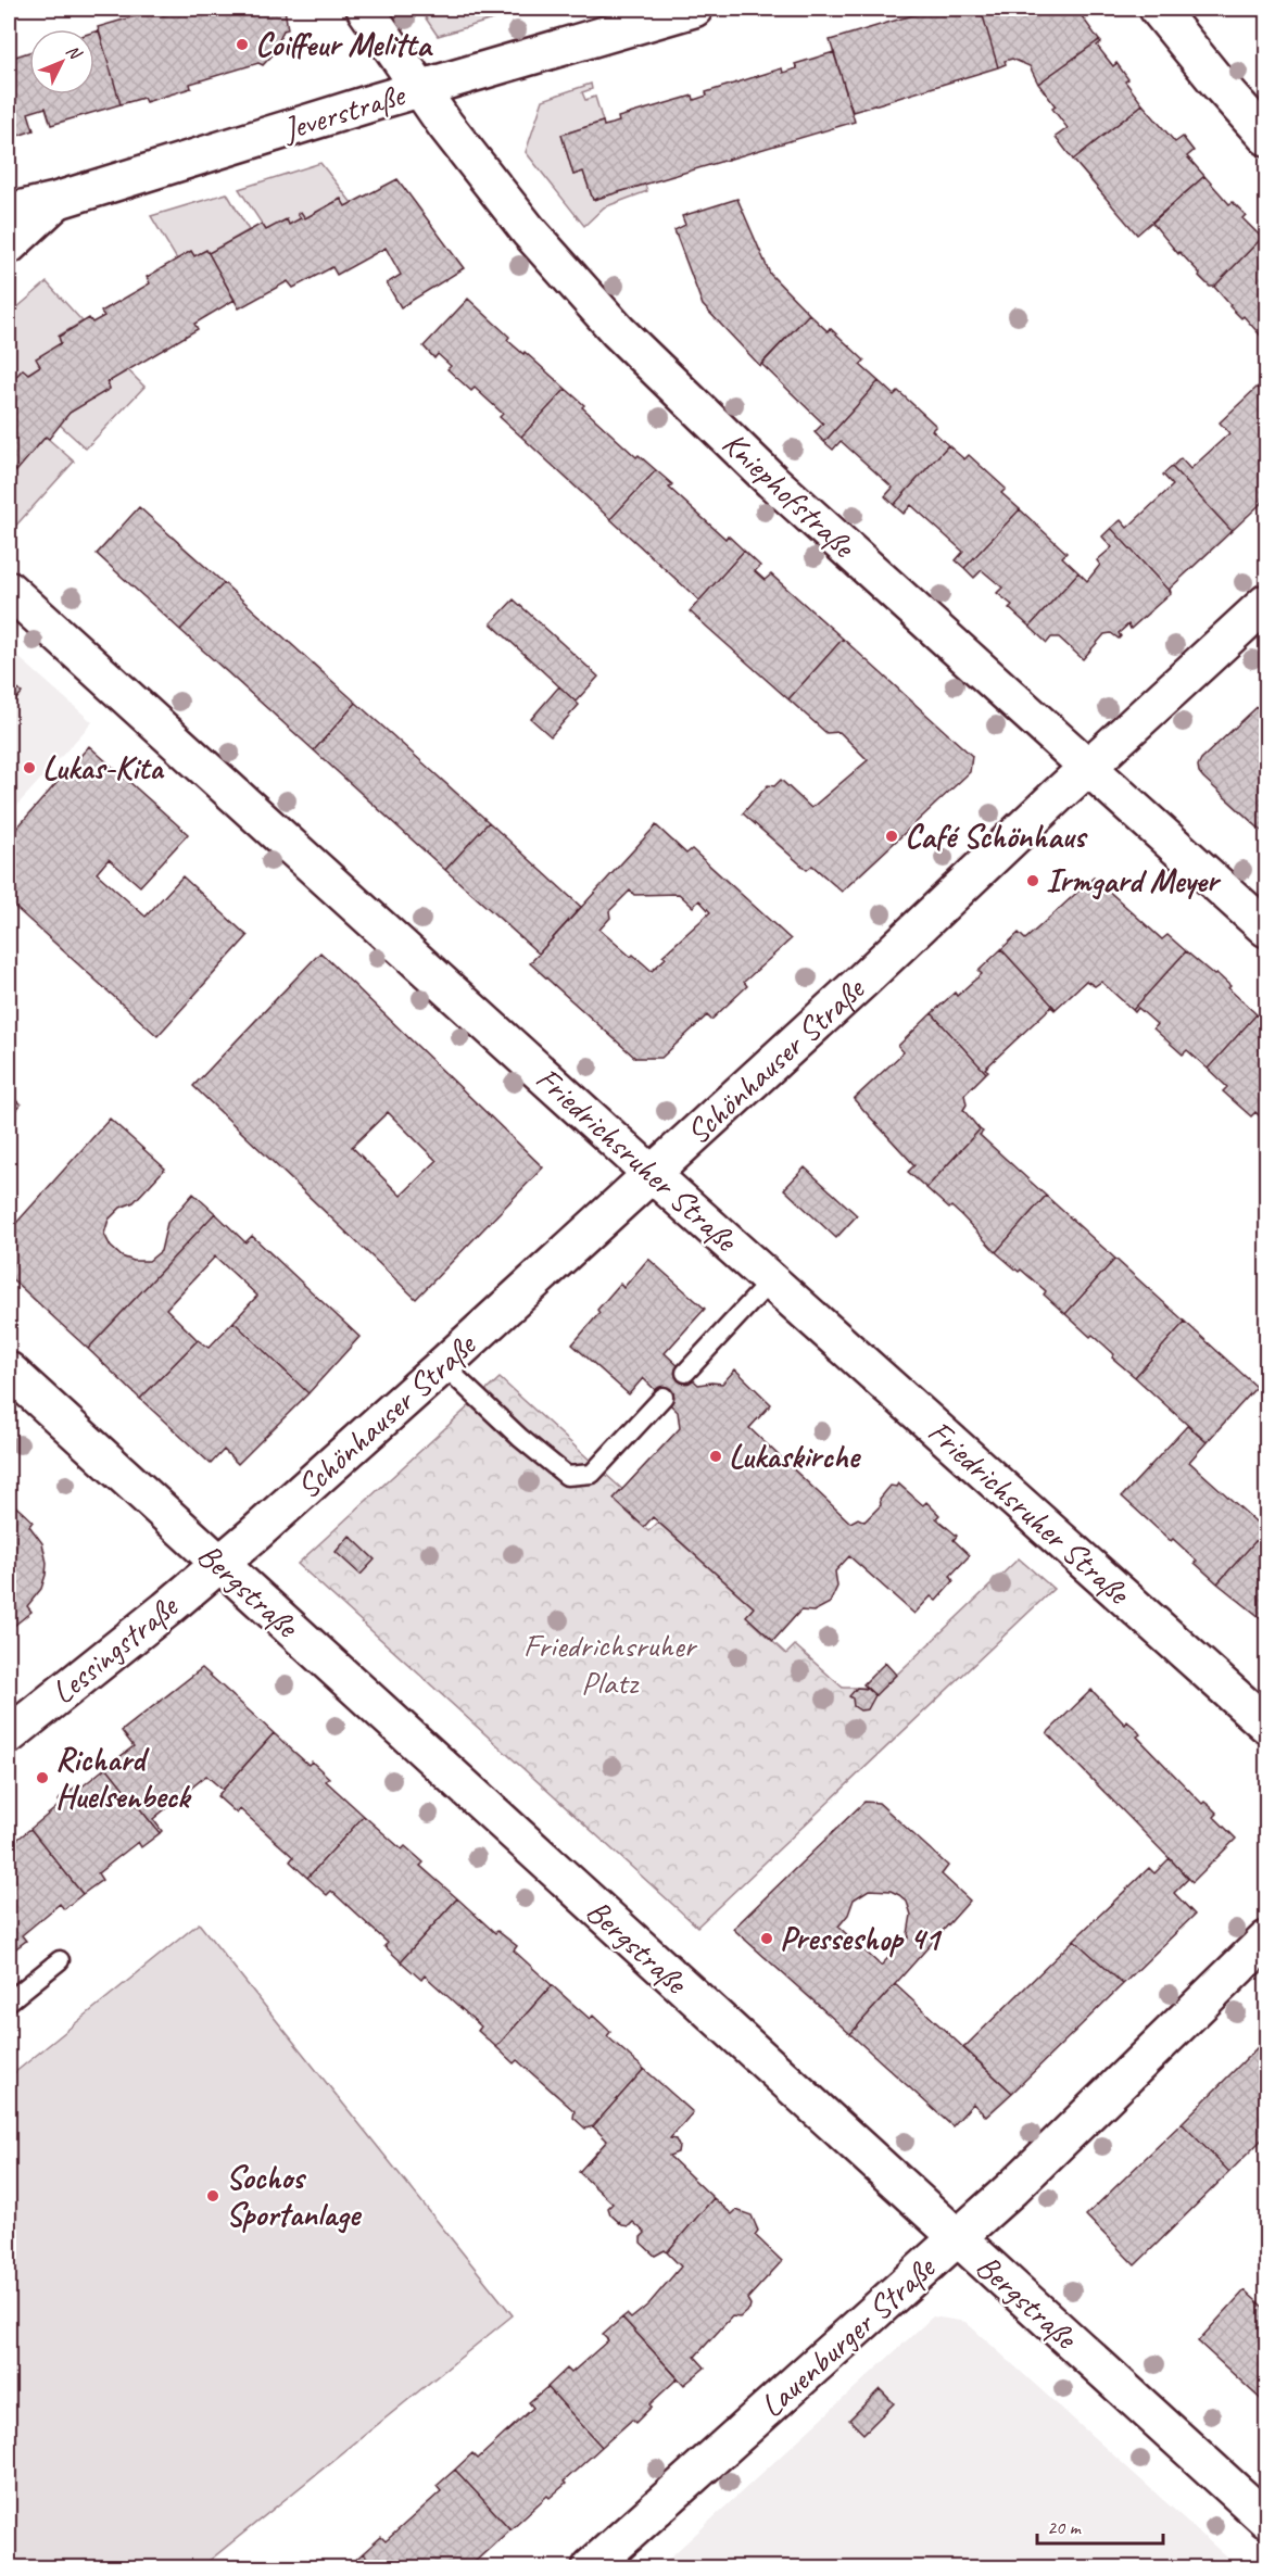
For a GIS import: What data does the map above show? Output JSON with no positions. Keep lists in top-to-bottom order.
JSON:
{
  "streets": {
    "street": [
      "Jeverstraße",
      "Kniephofstraße",
      "Schönhauser Straße",
      "Friedrichsruher Straße",
      "Bergstraße",
      "Lessingstraße",
      "Lauenburger Straße"
    ]
  },
  "crossings": [
    ["Jeverstraße", "Kniephofstraße"],
    ["Kniephofstraße", "Schönhauser Straße"],
    ["Schönhauser Straße", "Friedrichsruher Straße"],
    ["Schönhauser Straße", "Bergstraße"],
    ["Schönhauser Straße", "Lessingstraße"],
    ["Bergstraße", "Lessingstraße"],
    ["Bergstraße", "Lauenburger Straße"]
  ],
  "parks": ["Friedrichsruher Platz"],
  "places": [
    "Coiffeur Melitta",
    "Lukas-Kita",
    "Café Schönhaus",
    "Irmgard Meyer",
    "Lukaskirche",
    "Richard Huelsenbeck",
    "Presseshop 41",
    "Sochos Sportanlage"
  ],
  "scale_bar": "20 m",
  "north": "top right"
}
